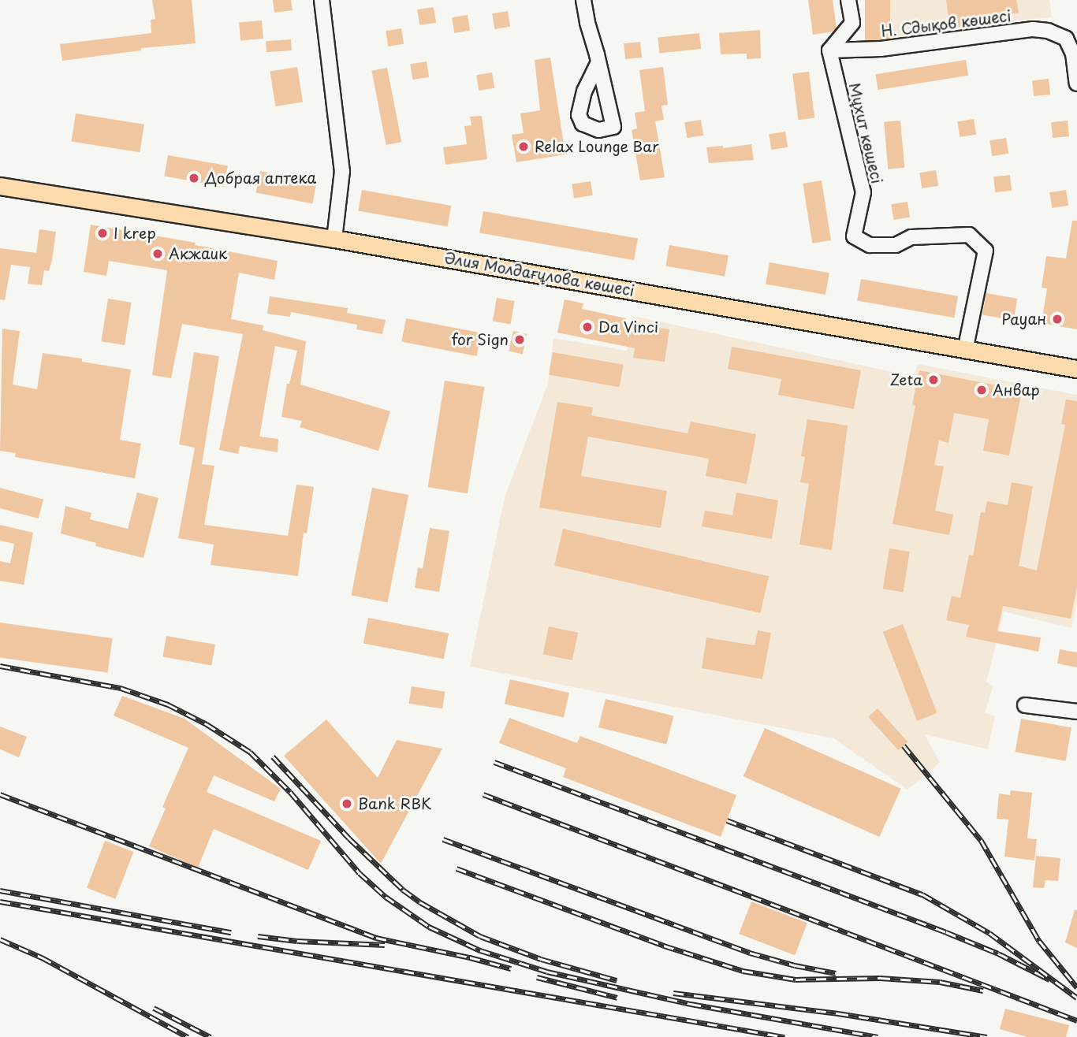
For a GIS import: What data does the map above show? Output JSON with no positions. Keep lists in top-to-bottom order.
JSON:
{
  "streets": {
    "main road": ["Әлия Молдағұлова көшесі"],
    "street": ["Н. Сдықов көшесі", "Мұхит көшесі"]
  },
  "crossings": [
    ["Н. Сдықов көшесі", "Мұхит көшесі"],
    ["Мұхит көшесі", "Әлия Молдағұлова көшесі"]
  ],
  "places": [
    "Relax Lounge Bar",
    "Добрая аптека",
    "I krep",
    "Акжаик",
    "Рауан",
    "Da Vinci",
    "for Sign",
    "Zeta",
    "Анвар",
    "Bank RBK"
  ]
}
